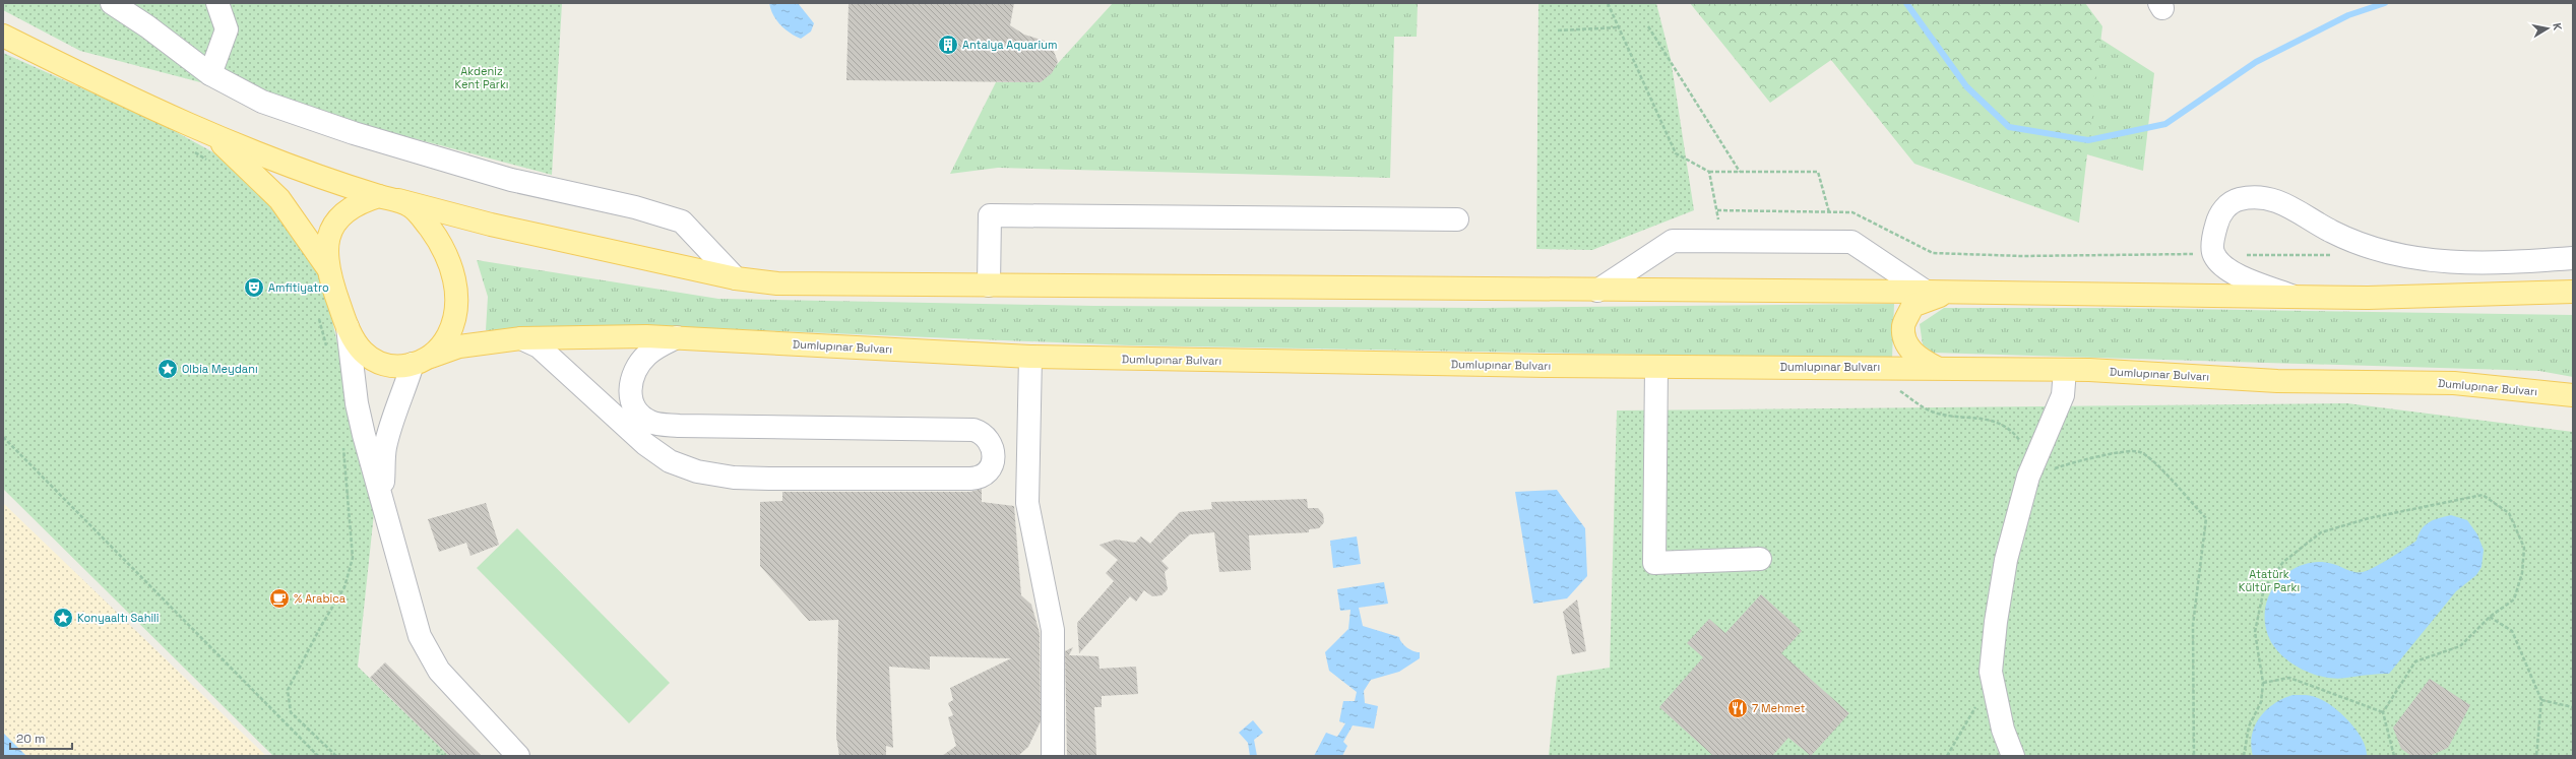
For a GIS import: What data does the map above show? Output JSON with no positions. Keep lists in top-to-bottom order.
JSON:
{
  "streets": {
    "main road": ["Dumlupınar Bulvarı"]
  },
  "parks": ["Akdeniz Kent Parkı", "Atatürk Kültür Parkı"],
  "places": {
    "building": ["Antalya Aquarium"],
    "theatre": ["Amfitiyatro"],
    "place": ["Olbia Meydanı", "Konyaaltı Sahili"],
    "cafe": ["% Arabica"],
    "restaurant": ["7 Mehmet"]
  },
  "scale_bar": "20 m",
  "north": "right"
}
